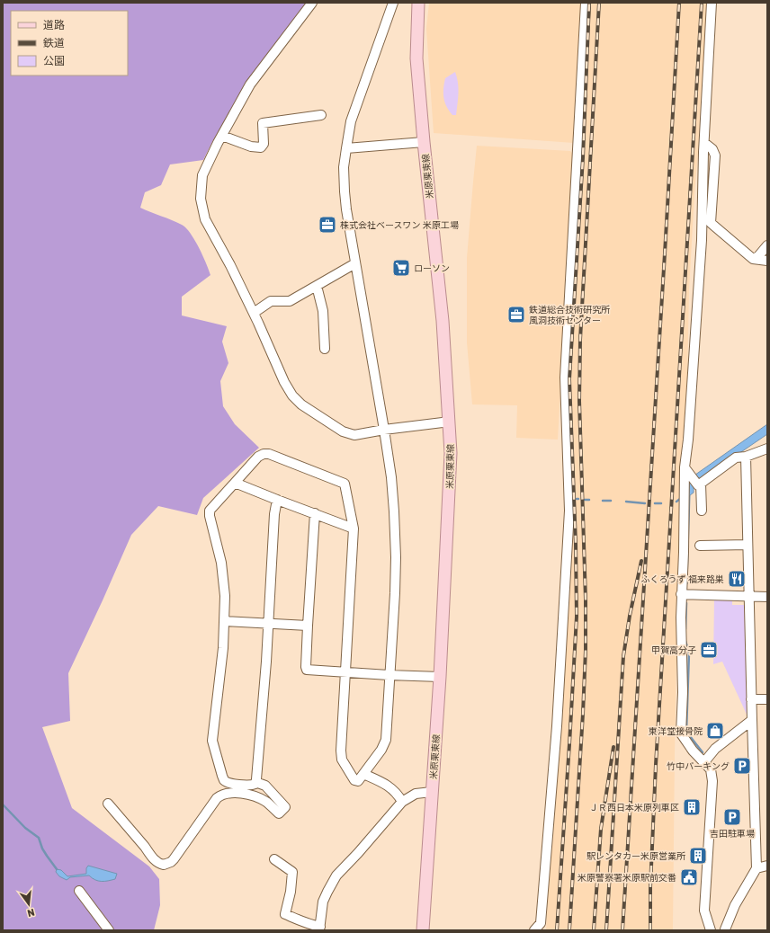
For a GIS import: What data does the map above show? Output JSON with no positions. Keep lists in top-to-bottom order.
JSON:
{
  "streets": {
    "main road": ["米原栗東線"]
  },
  "places": {
    "office": ["株式会社ベースワン 米原工場", "鉄道総合技術研究所 風洞技術センター", "甲賀高分子"],
    "supermarket": ["ローソン"],
    "restaurant": ["ふくろうず 福来路巣"],
    "shop": ["東洋堂接骨院"],
    "parking": ["竹中パーキング", "吉田駐車場"],
    "building": ["ＪＲ西日本米原列車区", "駅レンタカー米原営業所"],
    "public building": ["米原警察署米原駅前交番"]
  },
  "legend": ["道路", "鉄道", "公園"],
  "north": "bottom"
}
